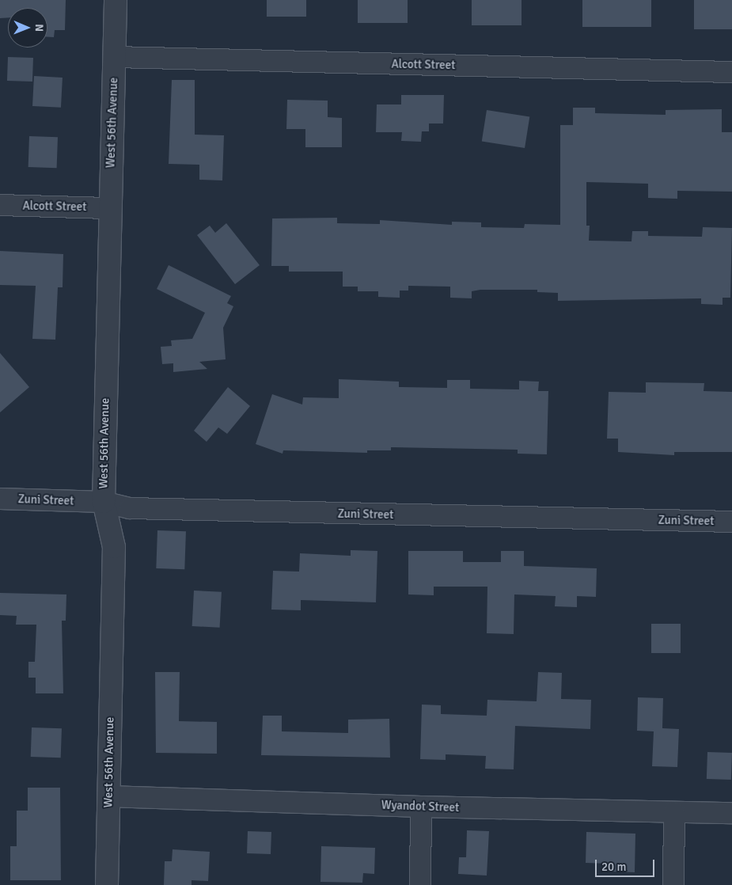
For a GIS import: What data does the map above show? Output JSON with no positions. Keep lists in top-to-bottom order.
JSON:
{
  "streets": {
    "street": [
      "Alcott Street",
      "West 56th Avenue",
      "Zuni Street",
      "Wyandot Street"
    ]
  },
  "crossings": [
    ["Alcott Street", "West 56th Avenue"],
    ["West 56th Avenue", "Zuni Street"],
    ["West 56th Avenue", "Wyandot Street"]
  ],
  "scale_bar": "20 m",
  "north": "right"
}
